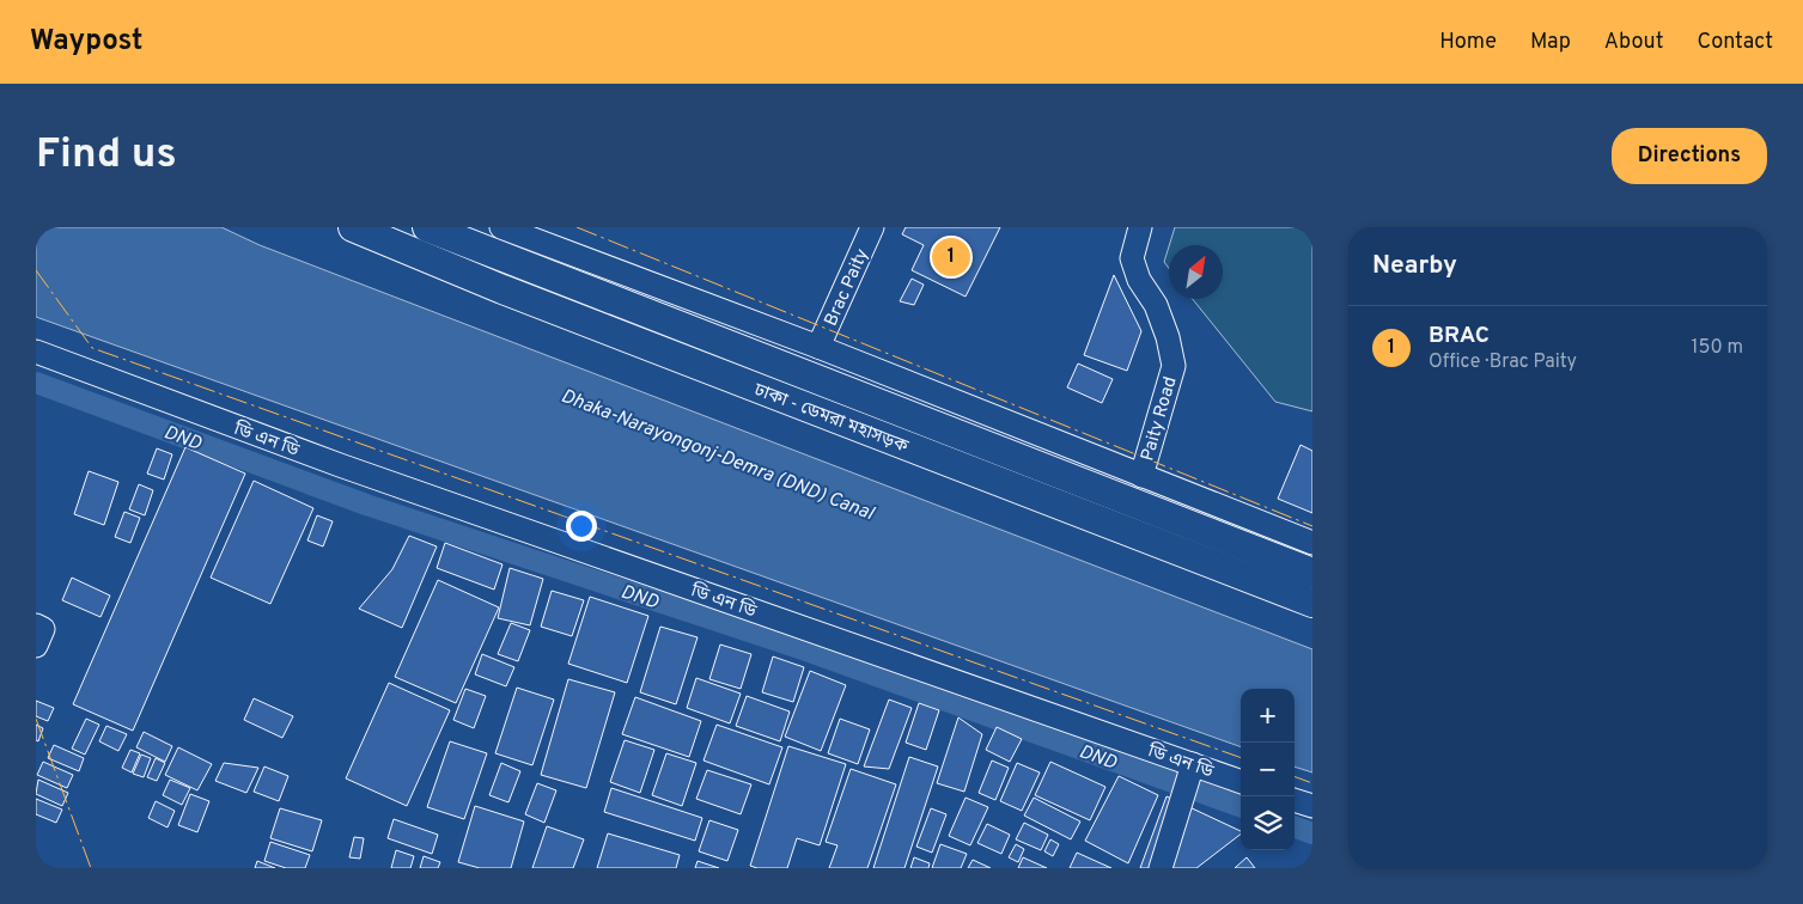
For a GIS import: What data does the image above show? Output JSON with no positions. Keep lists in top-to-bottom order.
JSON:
{
  "streets": {
    "main road": ["ঢাকা - ডেমরা মহাসড়ক"],
    "street": ["Brac Paity", "Paity Road", "ডি এন ডি"]
  },
  "water": ["DND", "Dhaka-Narayongonj-Demra (DND) Canal"],
  "north": "top right",
  "page": {
    "header": "Waypost",
    "nav": [
      "Home",
      "Map",
      "About",
      "Contact"
    ],
    "buttons": "Directions",
    "title": "Find us",
    "heading": "Nearby",
    "pins": "1",
    "list": [
      {
        "mark": "1",
        "name": "BRAC",
        "note": "Office · Brac Paity",
        "value": "150 m"
      }
    ],
    "map_buttons": ["+", "−"]
  }
}
